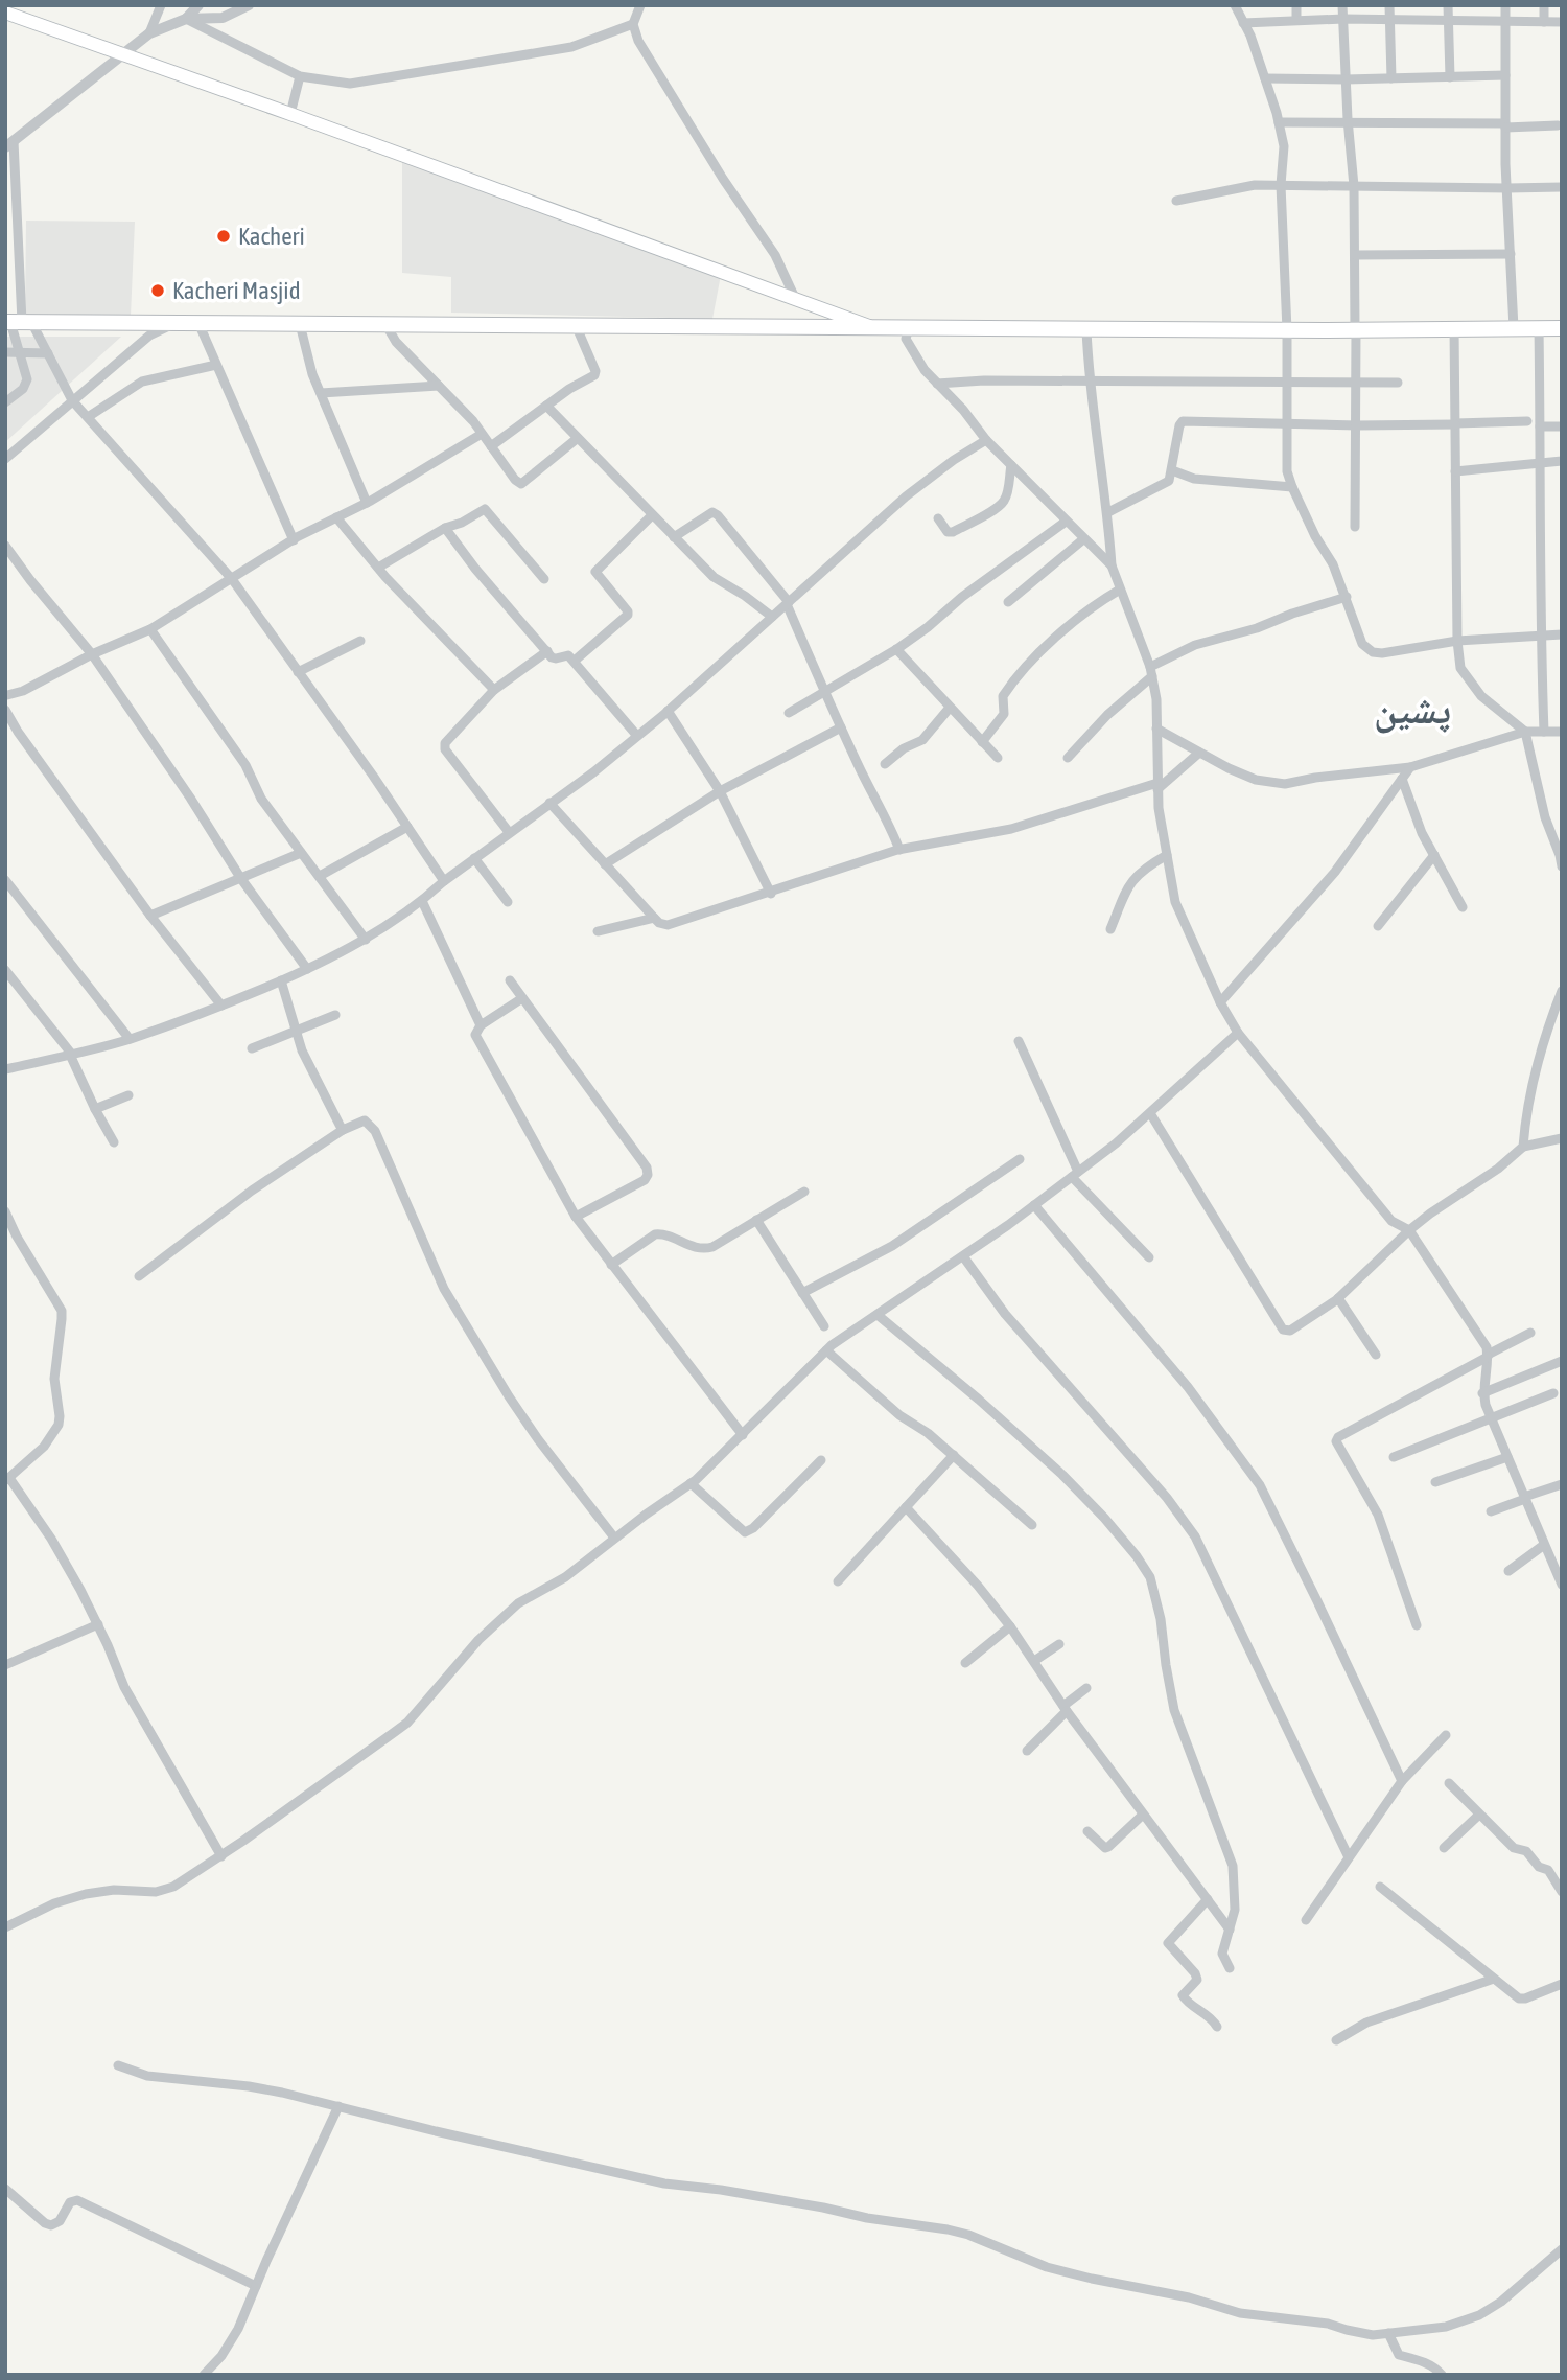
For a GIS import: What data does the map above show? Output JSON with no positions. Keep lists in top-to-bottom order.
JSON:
{
  "districts": ["پشین"],
  "places": ["Kacheri", "Kacheri Masjid"]
}
